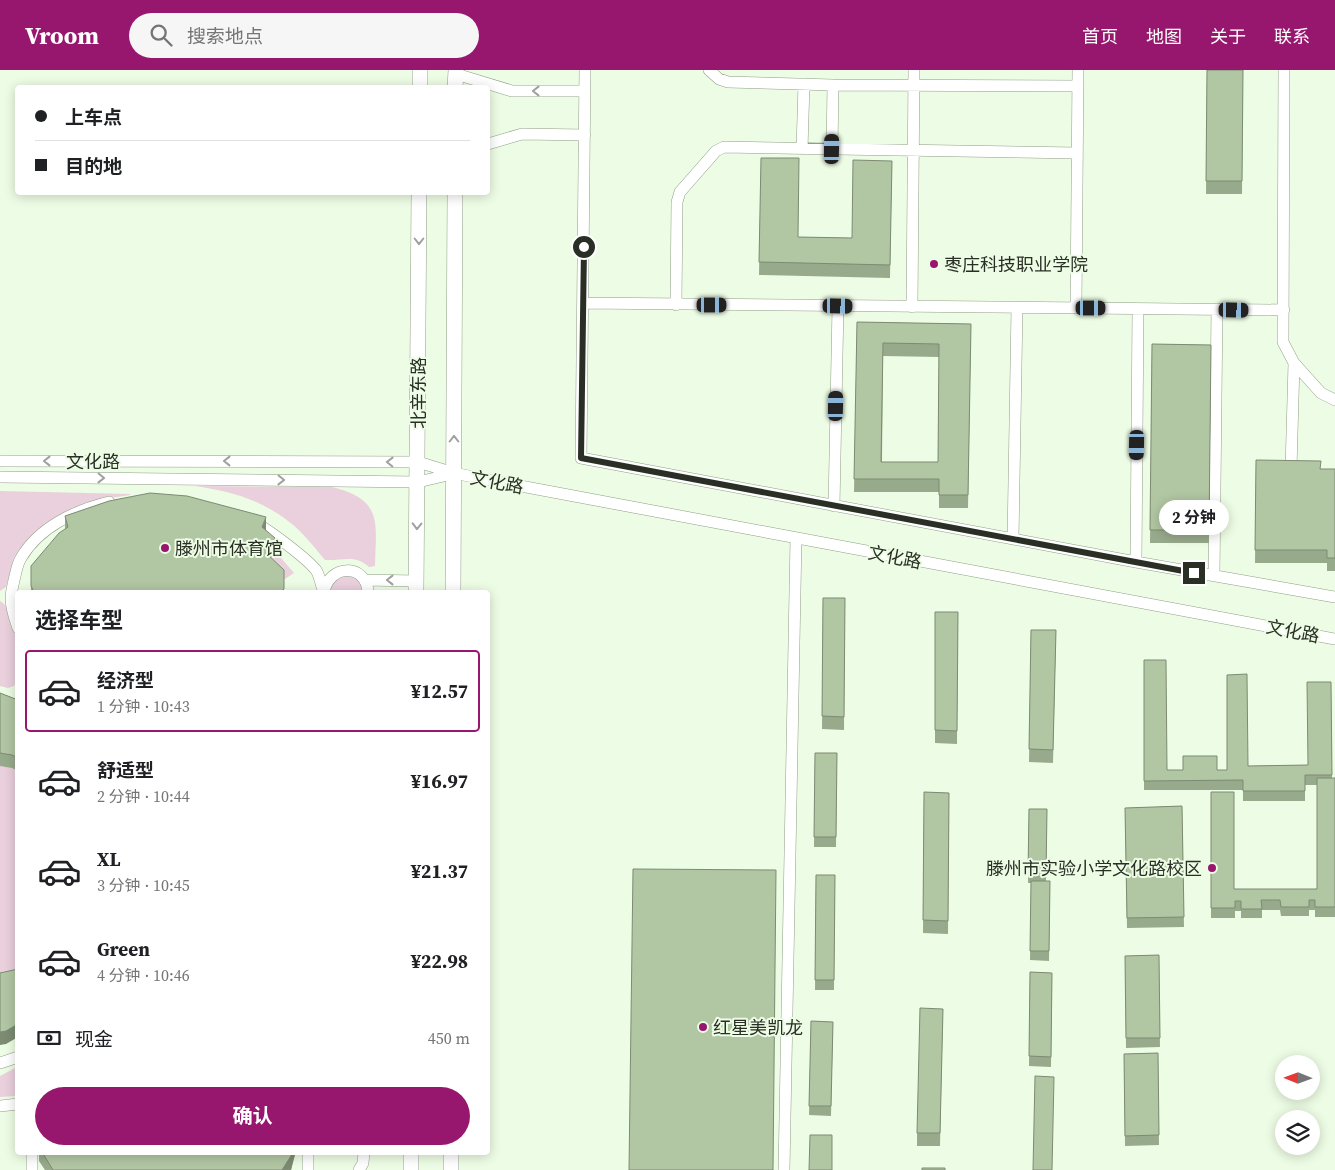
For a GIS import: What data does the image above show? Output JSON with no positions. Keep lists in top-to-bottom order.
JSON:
{
  "streets": {
    "main road": ["北辛东路"],
    "street": ["文化路"]
  },
  "crossings": [
    ["北辛东路", "文化路"]
  ],
  "places": [
    "枣庄科技职业学院",
    "滕州市体育馆",
    "滕州市实验小学文化路校区",
    "红星美凯龙"
  ],
  "north": "left",
  "page": {
    "header": "Vroom",
    "search": "搜索地点",
    "nav": [
      "首页",
      "地图",
      "关于",
      "联系"
    ],
    "banner": ["上车点", "目的地"],
    "bubble": "2 分钟",
    "heading": "选择车型",
    "list": [
      {
        "name": "经济型",
        "note": "1 分钟 · 10:43",
        "value": "¥12.57"
      },
      {
        "name": "舒适型",
        "note": "2 分钟 · 10:44",
        "value": "¥16.97"
      },
      {
        "name": "XL",
        "note": "3 分钟 · 10:45",
        "value": "¥21.37"
      },
      {
        "name": "Green",
        "note": "4 分钟 · 10:46",
        "value": "¥22.98"
      }
    ],
    "pay": ["现金", "450 m"],
    "buttons": "确认"
  }
}
